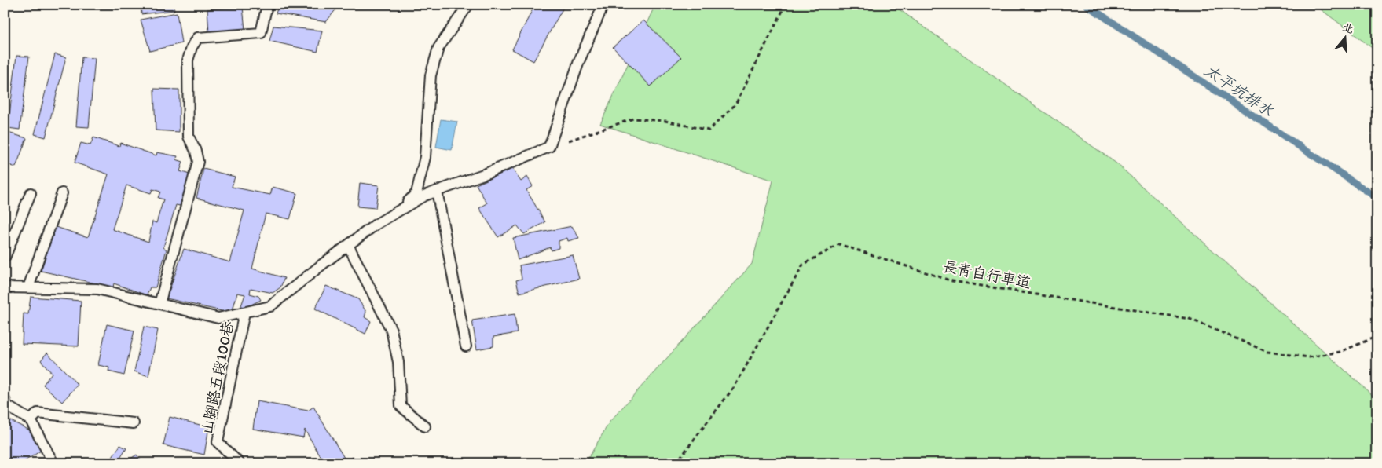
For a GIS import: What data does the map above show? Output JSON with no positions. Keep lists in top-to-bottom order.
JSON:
{
  "streets": {
    "lane": ["山腳路五段100巷"],
    "path": ["長青自行車道"]
  },
  "water": ["太平坑排水"],
  "north": "top"
}
